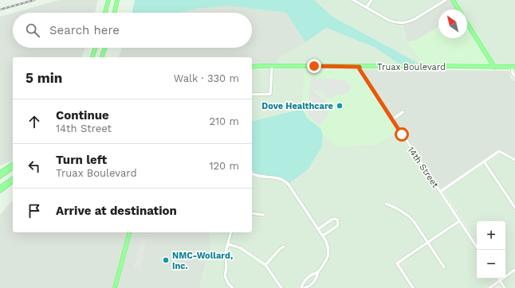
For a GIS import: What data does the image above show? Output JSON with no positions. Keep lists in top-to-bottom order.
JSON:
{
  "streets": {
    "main road": ["Truax Boulevard"],
    "street": ["14th Street"]
  },
  "crossings": [
    ["Truax Boulevard", "14th Street"]
  ],
  "places": ["Dove Healthcare", "NMC-Wollard, Inc."],
  "north": "top left",
  "page": {
    "search": "Search here",
    "heading": ["5 min", "Walk · 330 m"],
    "list": [
      ["Continue", "14th Street", "210 m"],
      ["Turn left", "Truax Boulevard", "120 m"],
      "Arrive at destination"
    ],
    "map_buttons": ["+", "−"]
  }
}
